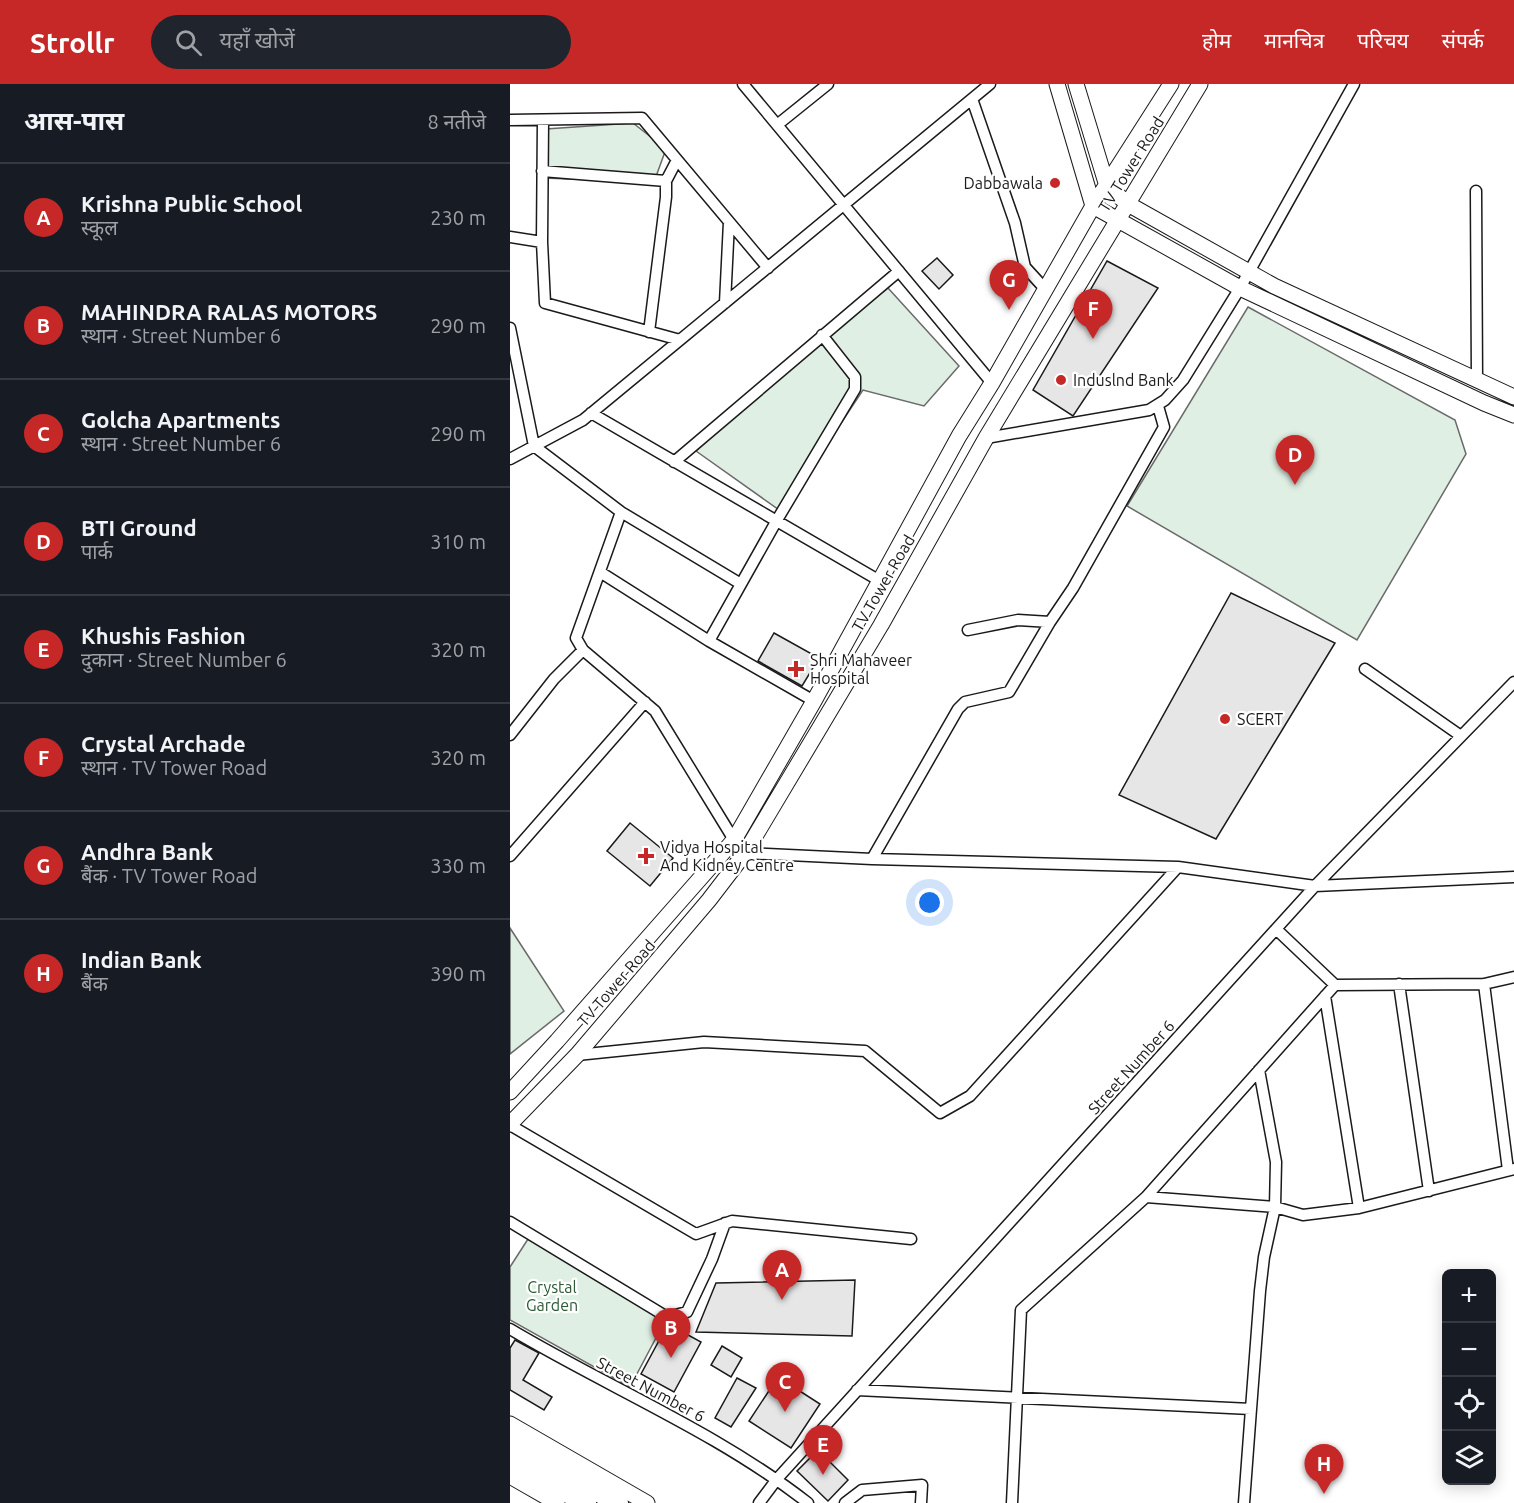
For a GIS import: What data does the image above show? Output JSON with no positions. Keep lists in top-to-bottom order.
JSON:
{
  "streets": {
    "main road": ["TV Tower Road"],
    "street": ["Street Number 6"]
  },
  "parks": ["Crystal Garden"],
  "places": {
    "other": ["Dabbawala", "Induslnd Bank", "SCERT"],
    "health": ["Shri Mahaveer Hospital", "Vidya Hospital And Kidney Centre"]
  },
  "page": {
    "header": "Strollr",
    "search": "यहाँ खोजें",
    "nav": [
      "होम",
      "मानचित्र",
      "परिचय",
      "संपर्क"
    ],
    "heading": ["आस-पास", "8 नतीजे"],
    "list": [
      {
        "mark": "A",
        "name": "Krishna Public School",
        "note": "स्कूल",
        "value": "230 m"
      },
      {
        "mark": "B",
        "name": "MAHINDRA RALAS MOTORS",
        "note": "स्थान · Street Number 6",
        "value": "290 m"
      },
      {
        "mark": "C",
        "name": "Golcha Apartments",
        "note": "स्थान · Street Number 6",
        "value": "290 m"
      },
      {
        "mark": "D",
        "name": "BTI Ground",
        "note": "पार्क",
        "value": "310 m"
      },
      {
        "mark": "E",
        "name": "Khushis Fashion",
        "note": "दुकान · Street Number 6",
        "value": "320 m"
      },
      {
        "mark": "F",
        "name": "Crystal Archade",
        "note": "स्थान · TV Tower Road",
        "value": "320 m"
      },
      {
        "mark": "G",
        "name": "Andhra Bank",
        "note": "बैंक · TV Tower Road",
        "value": "330 m"
      },
      {
        "mark": "H",
        "name": "Indian Bank",
        "note": "बैंक",
        "value": "390 m"
      }
    ],
    "pins": [
      "G",
      "F",
      "D",
      "A",
      "B",
      "C",
      "E",
      "H"
    ],
    "map_buttons": ["+", "−"]
  }
}
